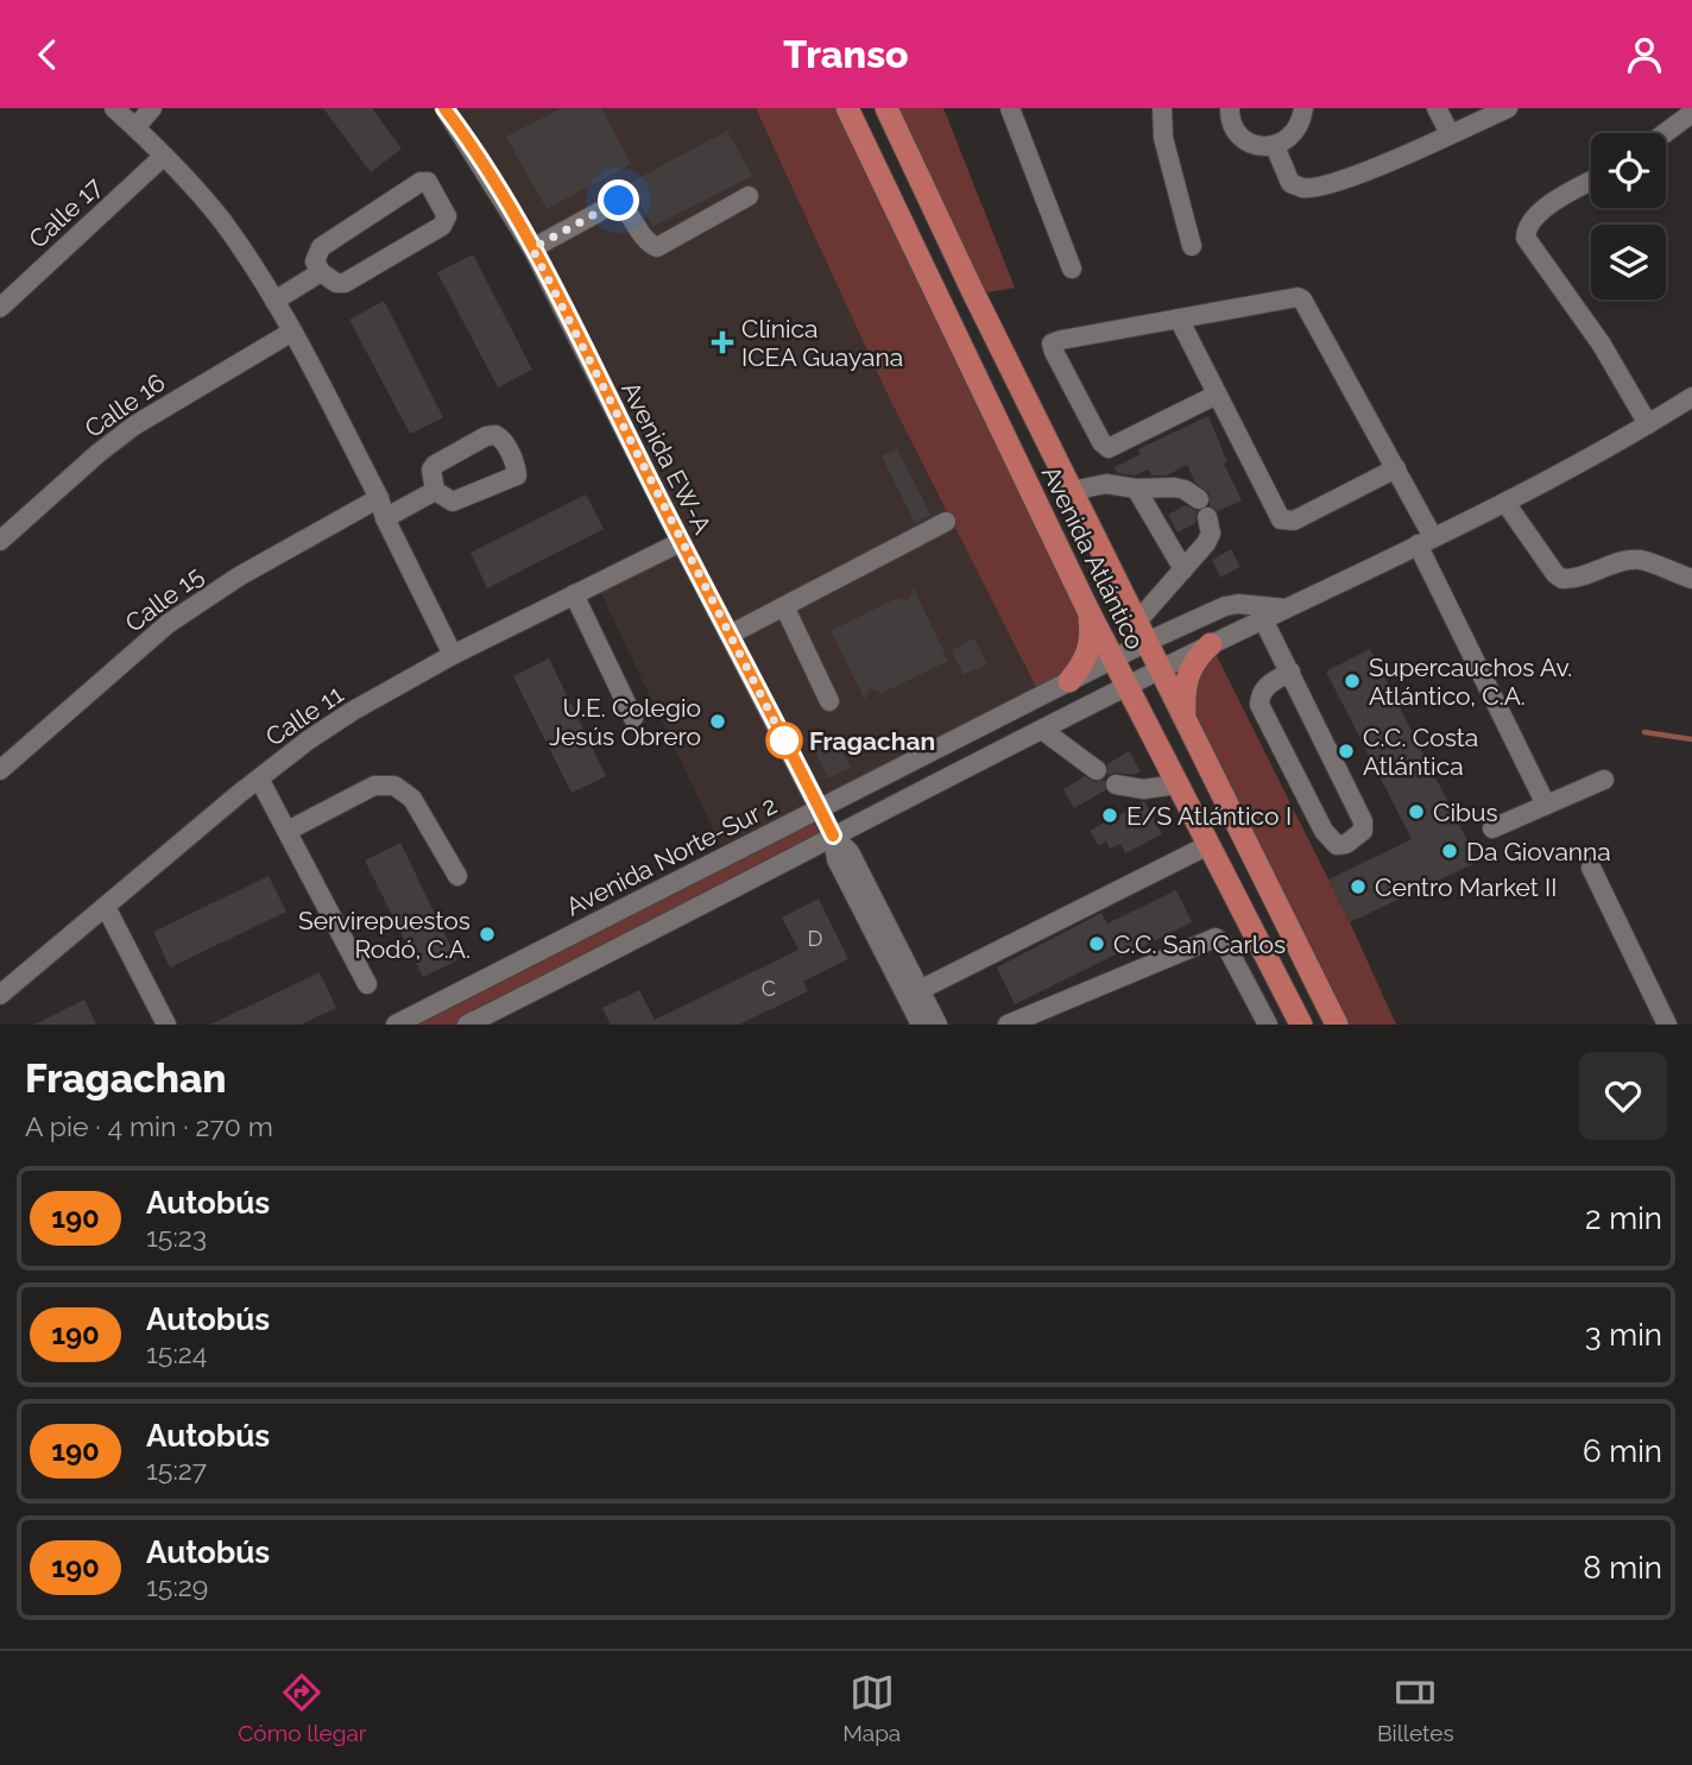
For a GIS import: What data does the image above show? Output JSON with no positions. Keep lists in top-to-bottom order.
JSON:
{
  "streets": {
    "main road": ["Avenida Atlántico"],
    "street": [
      "Calle 17",
      "Calle 16",
      "Avenida EW-A",
      "Calle 15",
      "Calle 11",
      "Avenida Norte-Sur 2"
    ]
  },
  "crossings": [
    ["Avenida EW-A", "Calle 11"],
    ["Avenida EW-A", "Avenida Norte-Sur 2"],
    ["Avenida Atlántico", "Avenida Norte-Sur 2"]
  ],
  "places": {
    "health": ["Clínica ICEA Guayana"],
    "other": [
      "Supercauchos Av. Atlántico, C.A.",
      "U.E. Colegio Jesús Obrero",
      "Fragachan",
      "C.C. Costa Atlántica",
      "Cibus",
      "E/S Atlántico I",
      "Da Giovanna",
      "Centro Market II",
      "Servirepuestos Rodó, C.A.",
      "C.C. San Carlos"
    ]
  },
  "lines": ["bus line 190"],
  "house_numbers": ["D", "C"],
  "page": {
    "header": "Transo",
    "heading": ["Fragachan", "A pie · 4 min · 270 m"],
    "list": [
      {
        "mark": "190",
        "name": "Autobús",
        "note": "15:23",
        "value": "2 min"
      },
      {
        "mark": "190",
        "name": "Autobús",
        "note": "15:24",
        "value": "3 min"
      },
      {
        "mark": "190",
        "name": "Autobús",
        "note": "15:27",
        "value": "6 min"
      },
      {
        "mark": "190",
        "name": "Autobús",
        "note": "15:29",
        "value": "8 min"
      }
    ],
    "tabs": ["Cómo llegar", "Mapa", "Billetes"]
  }
}
